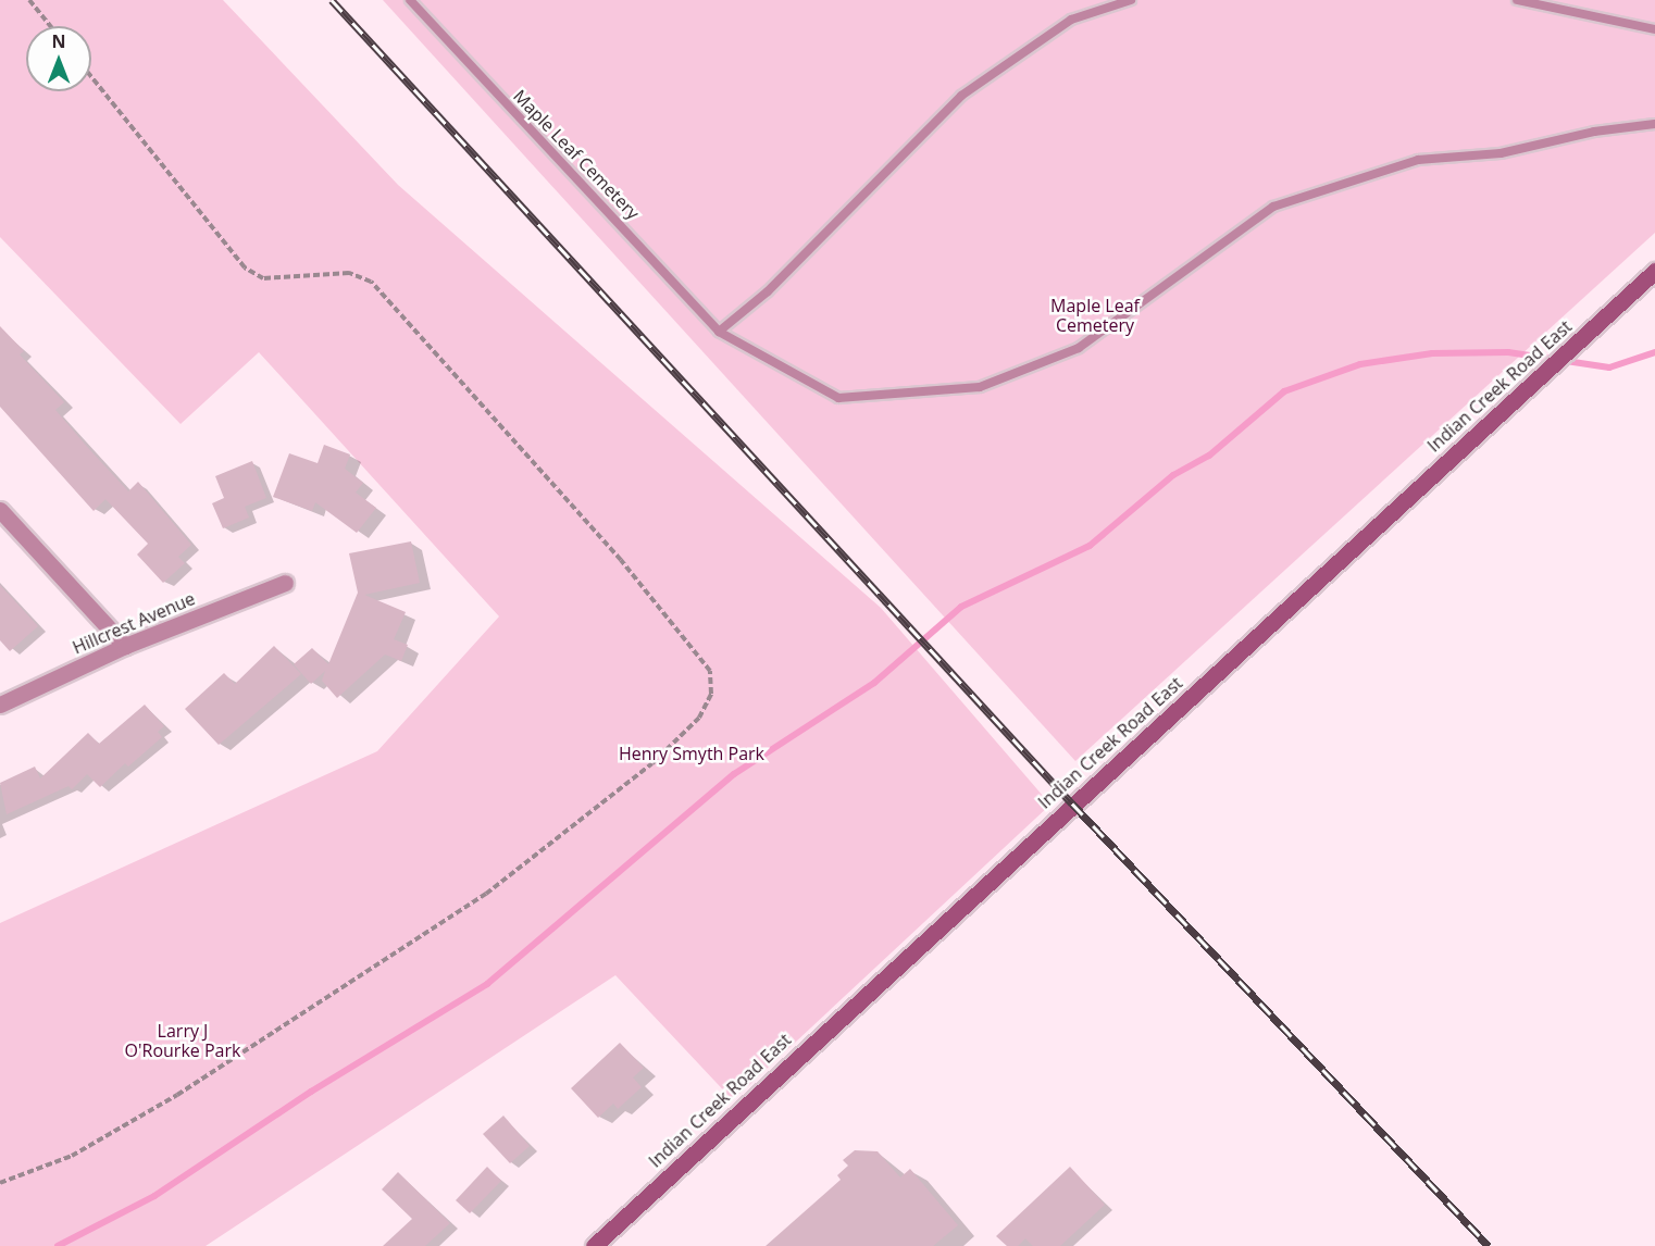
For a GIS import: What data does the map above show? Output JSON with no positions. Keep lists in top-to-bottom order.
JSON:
{
  "streets": {
    "main road": ["Indian Creek Road East"],
    "street": ["Hillcrest Avenue"],
    "lane": ["Maple Leaf Cemetery"]
  },
  "parks": ["Maple Leaf Cemetery", "Henry Smyth Park", "Larry J O'Rourke Park"],
  "north": "top"
}
